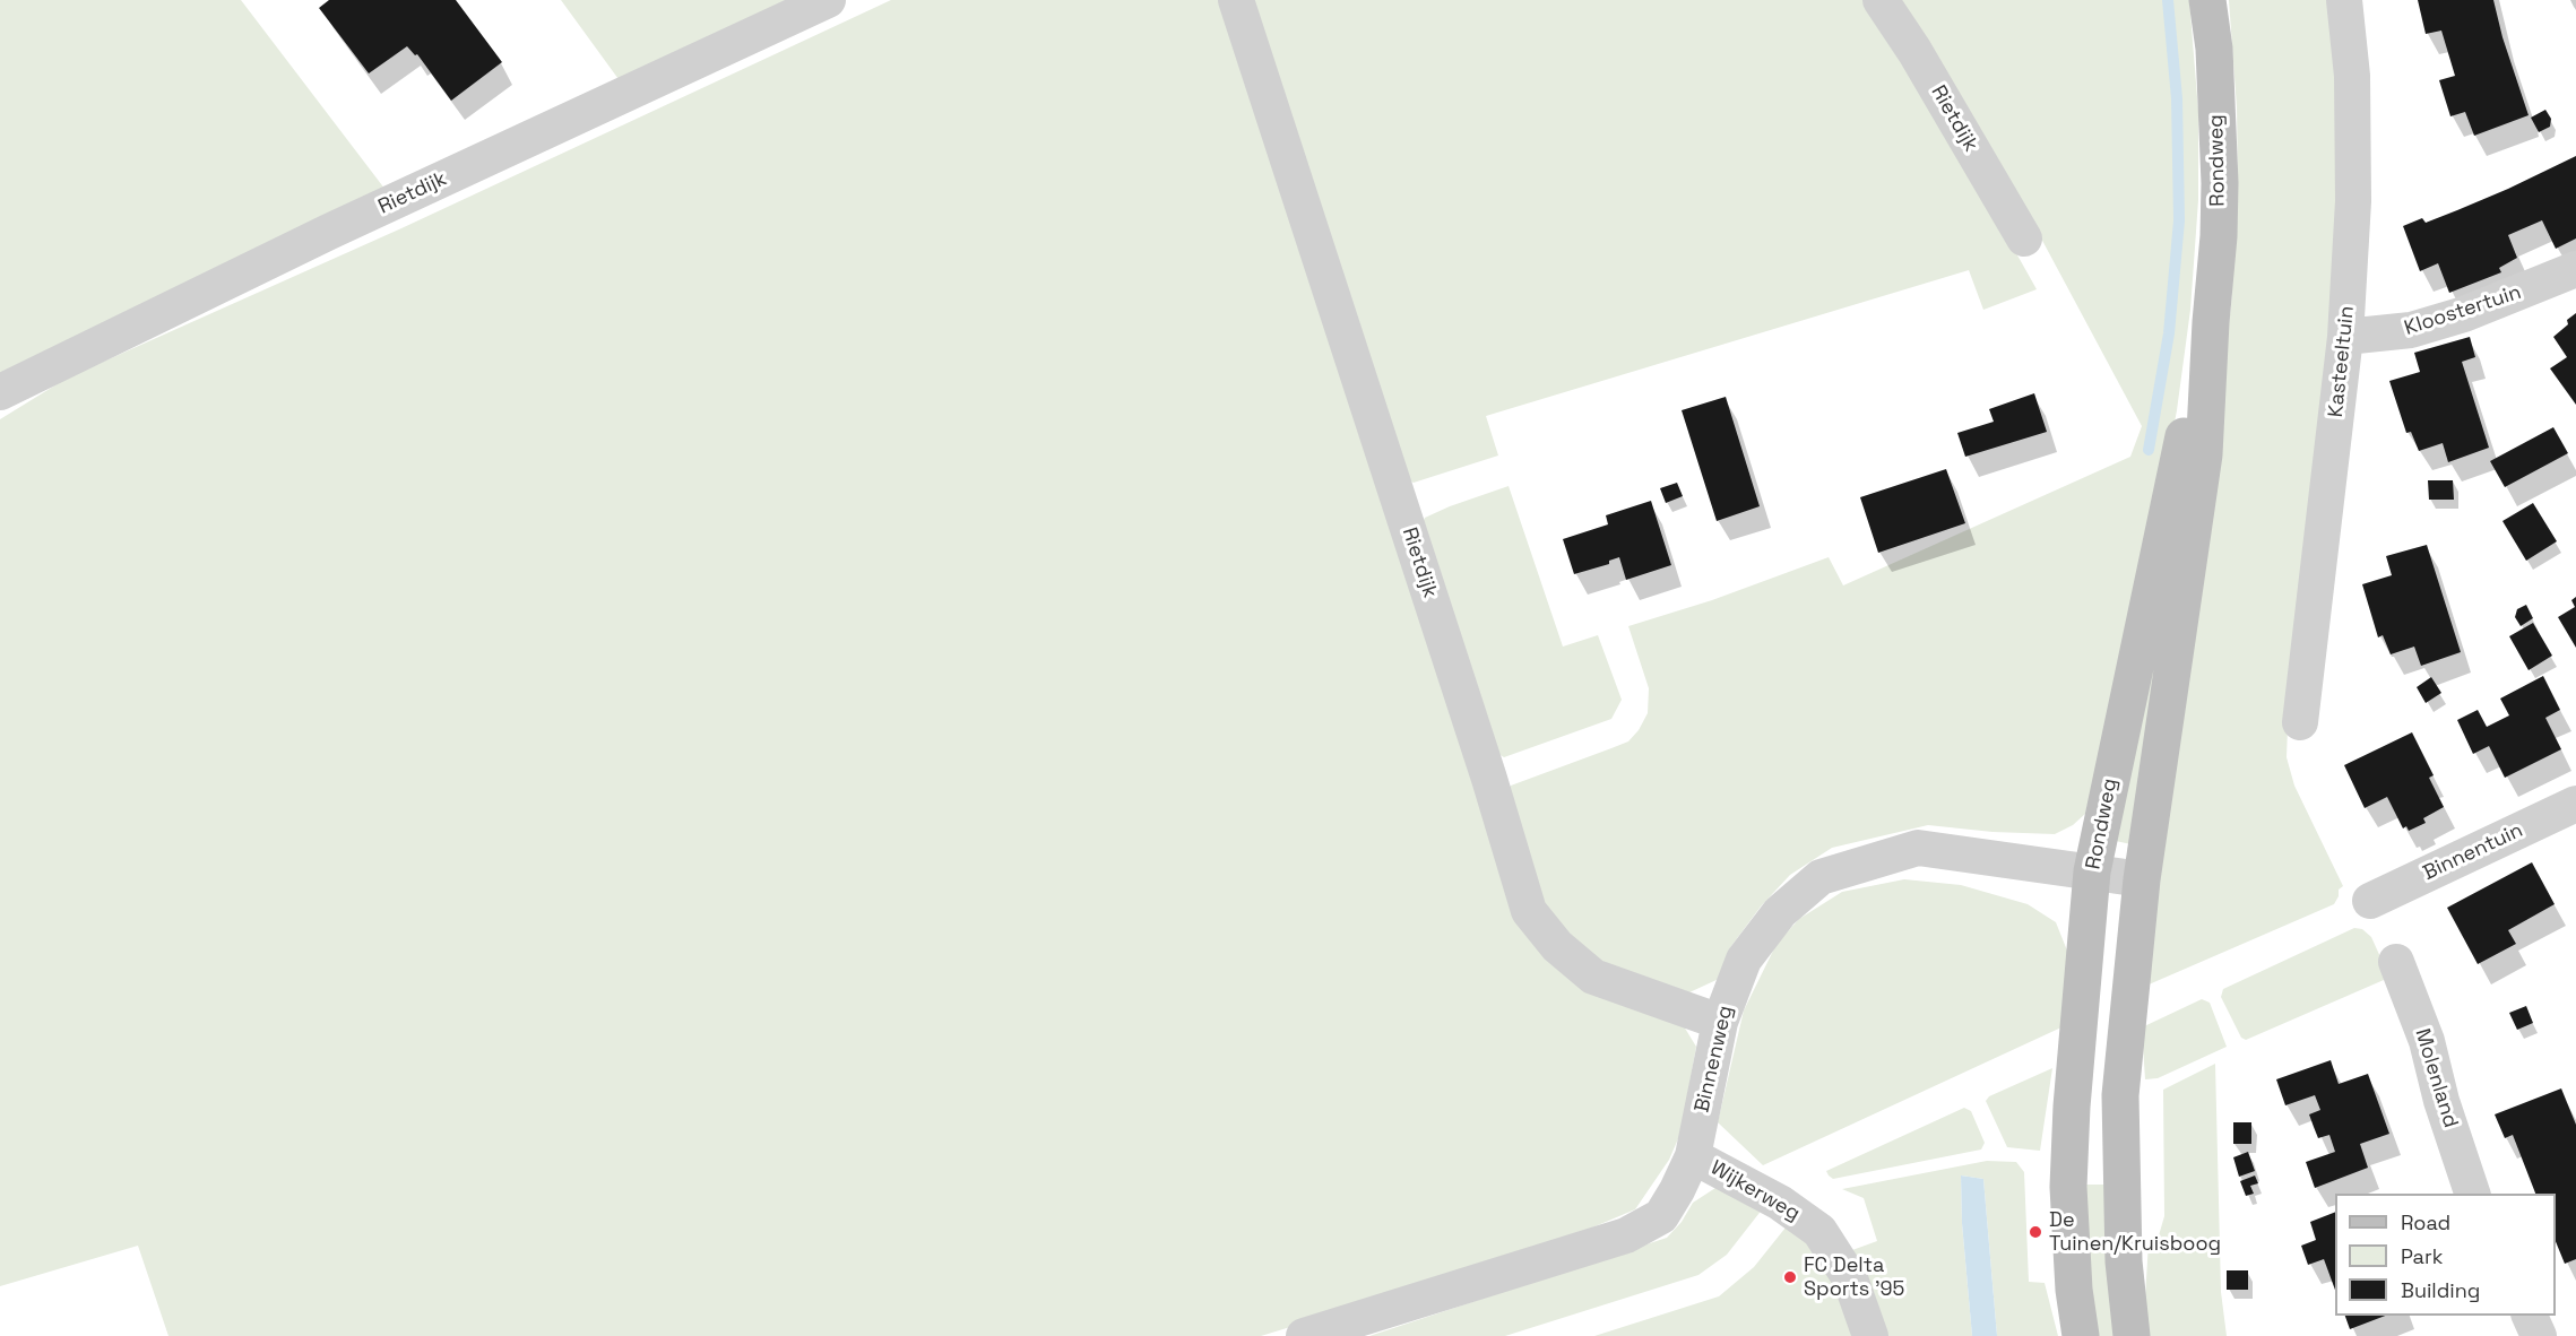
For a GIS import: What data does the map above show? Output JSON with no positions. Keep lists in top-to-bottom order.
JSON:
{
  "streets": {
    "main road": ["Rondweg"],
    "street": [
      "Rietdijk",
      "Kloostertuin",
      "Kasteeltuin",
      "Binnentuin",
      "Binnenweg",
      "Molenland",
      "Wijkerweg"
    ]
  },
  "crossings": [
    ["Rietdijk", "Binnenweg"],
    ["Rondweg", "Binnenweg"],
    ["Kloostertuin", "Kasteeltuin"],
    ["Binnenweg", "Wijkerweg"]
  ],
  "places": ["De Tuinen/Kruisboog", "FC Delta Sports '95"],
  "legend": ["Road", "Park", "Building"]
}
